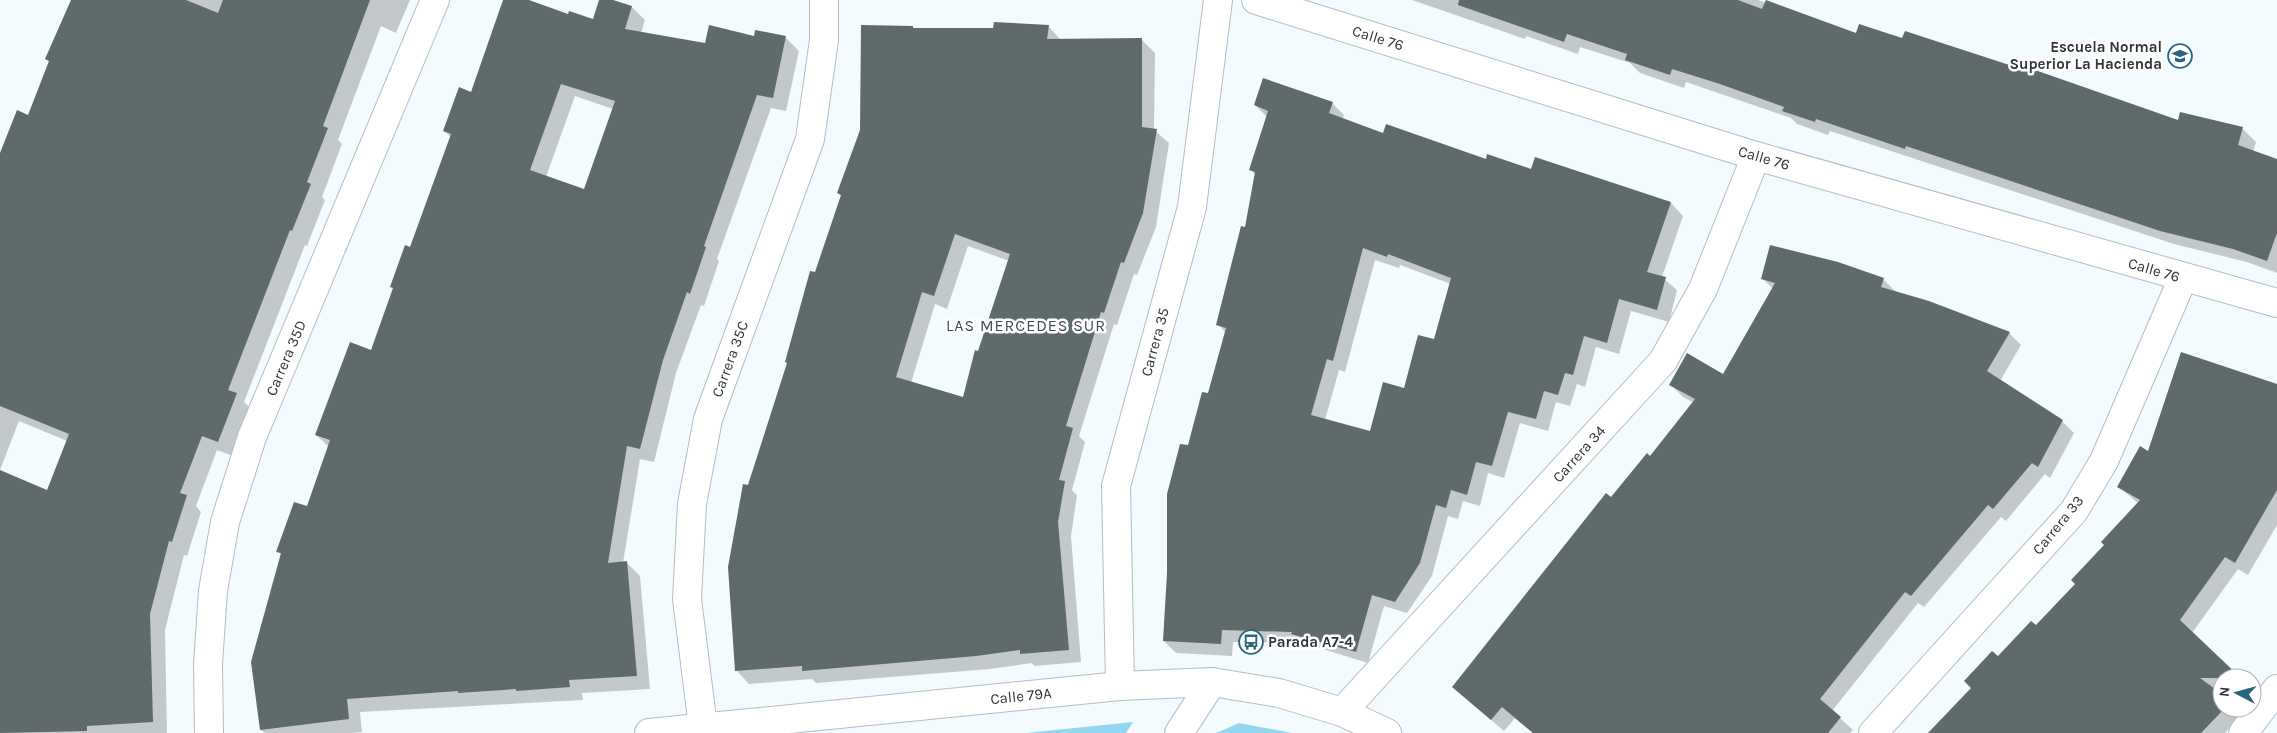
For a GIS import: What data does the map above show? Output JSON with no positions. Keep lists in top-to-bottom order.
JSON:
{
  "streets": {
    "street": [
      "Calle 76",
      "Carrera 35",
      "Carrera 35D",
      "Carrera 35C",
      "Carrera 34",
      "Carrera 33",
      "Calle 79A"
    ]
  },
  "crossings": [
    ["Calle 76", "Carrera 34"],
    ["Calle 76", "Carrera 33"],
    ["Carrera 35", "Calle 79A"],
    ["Carrera 35C", "Calle 79A"],
    ["Carrera 34", "Calle 79A"]
  ],
  "districts": ["LAS MERCEDES SUR"],
  "places": {
    "school or university": ["Escuela Normal Superior La Hacienda"],
    "bus stop": ["Parada A7-4"]
  },
  "north": "left"
}
